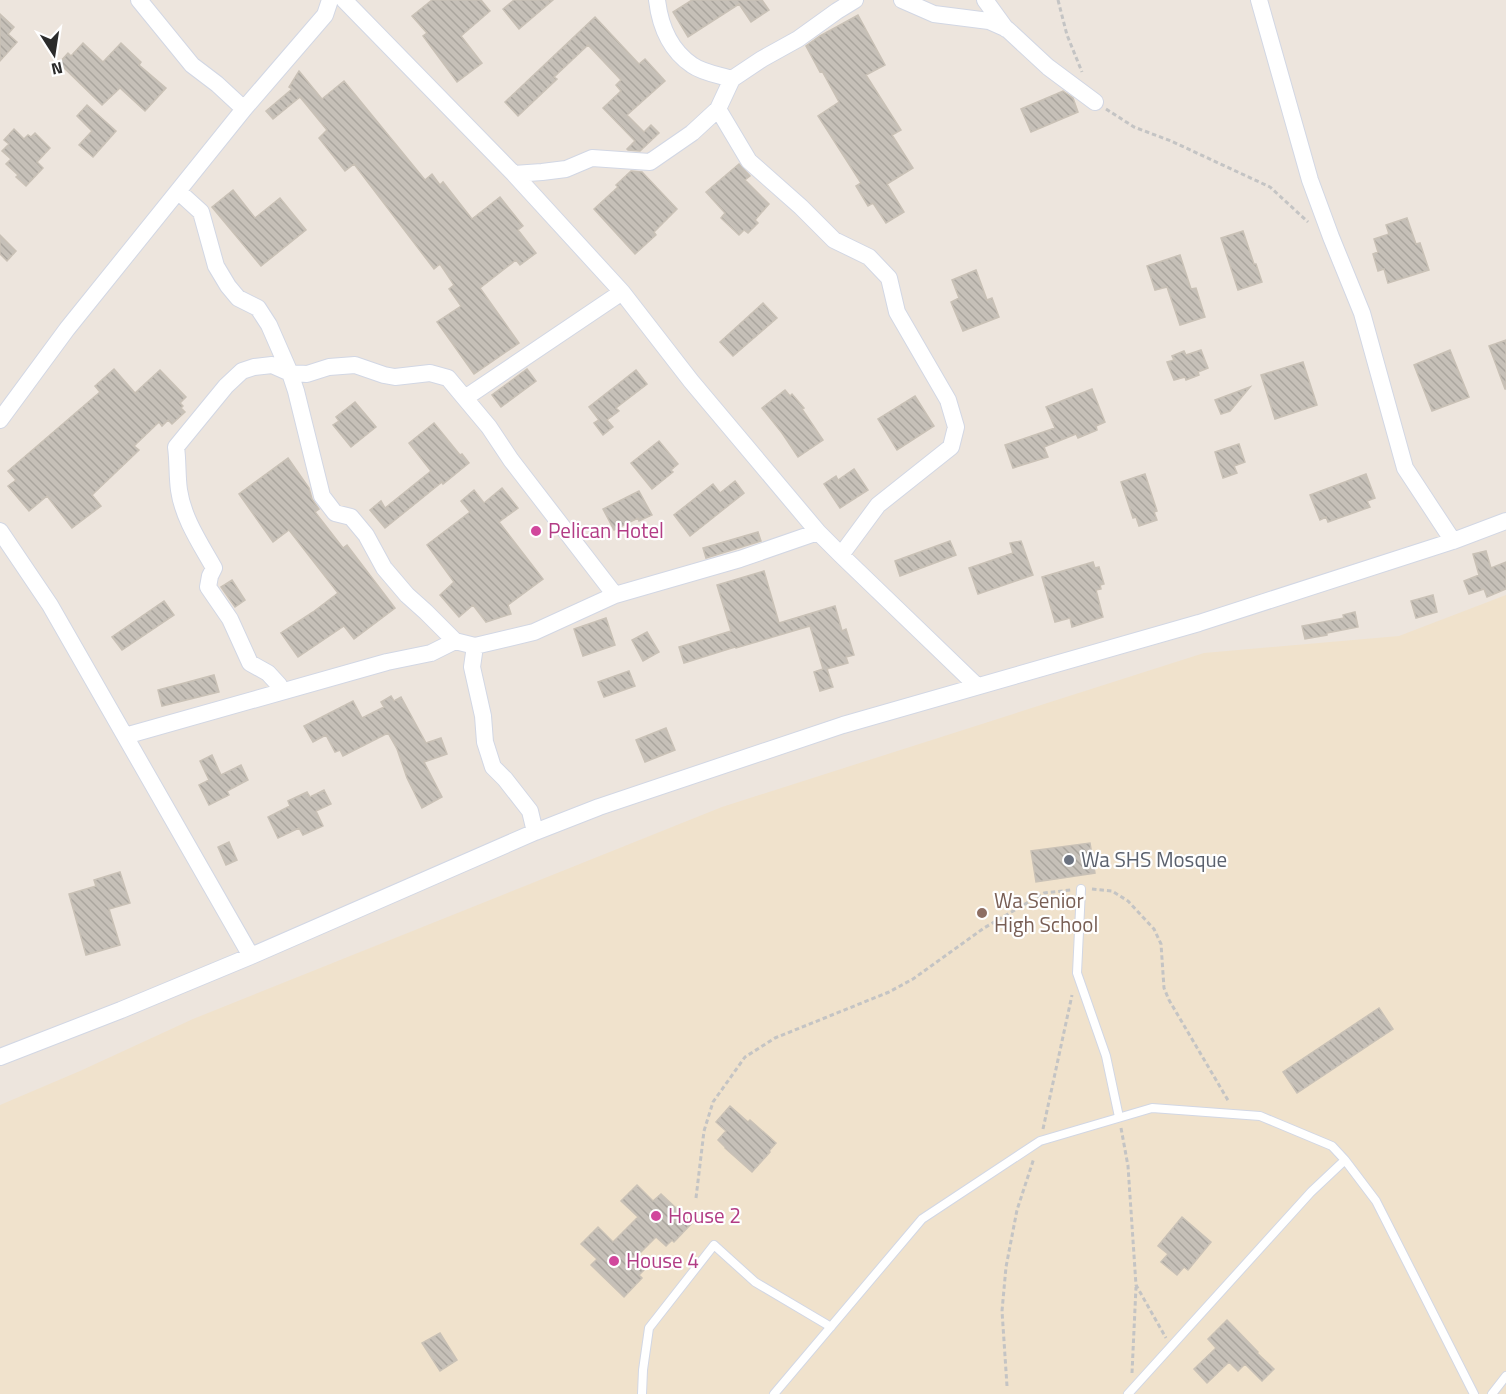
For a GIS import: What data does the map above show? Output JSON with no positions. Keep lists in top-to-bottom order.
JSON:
{
  "places": [
    "Pelican Hotel",
    "Wa SHS Mosque",
    "Wa Senior High School",
    "House 2",
    "House 4"
  ],
  "north": "bottom"
}
